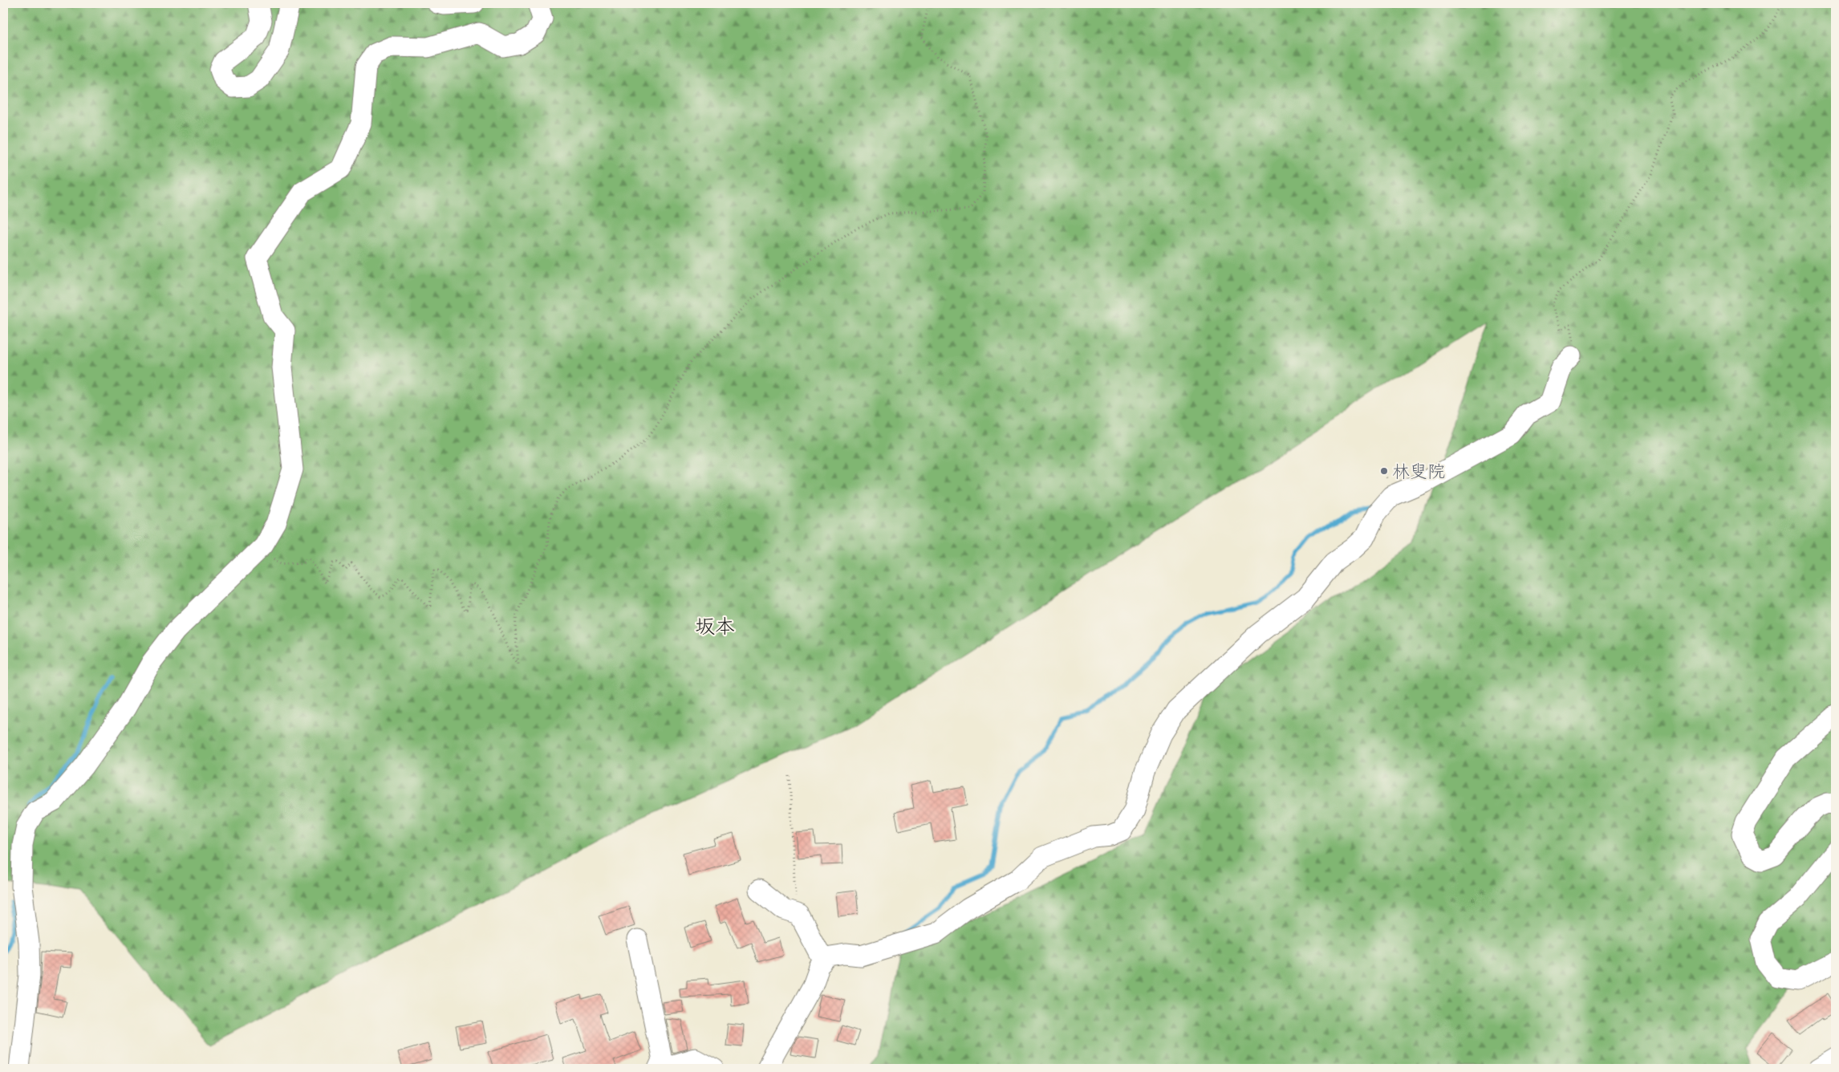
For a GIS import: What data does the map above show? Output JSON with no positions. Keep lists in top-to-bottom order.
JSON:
{
  "districts": ["坂本"],
  "places": ["林叟院"]
}
